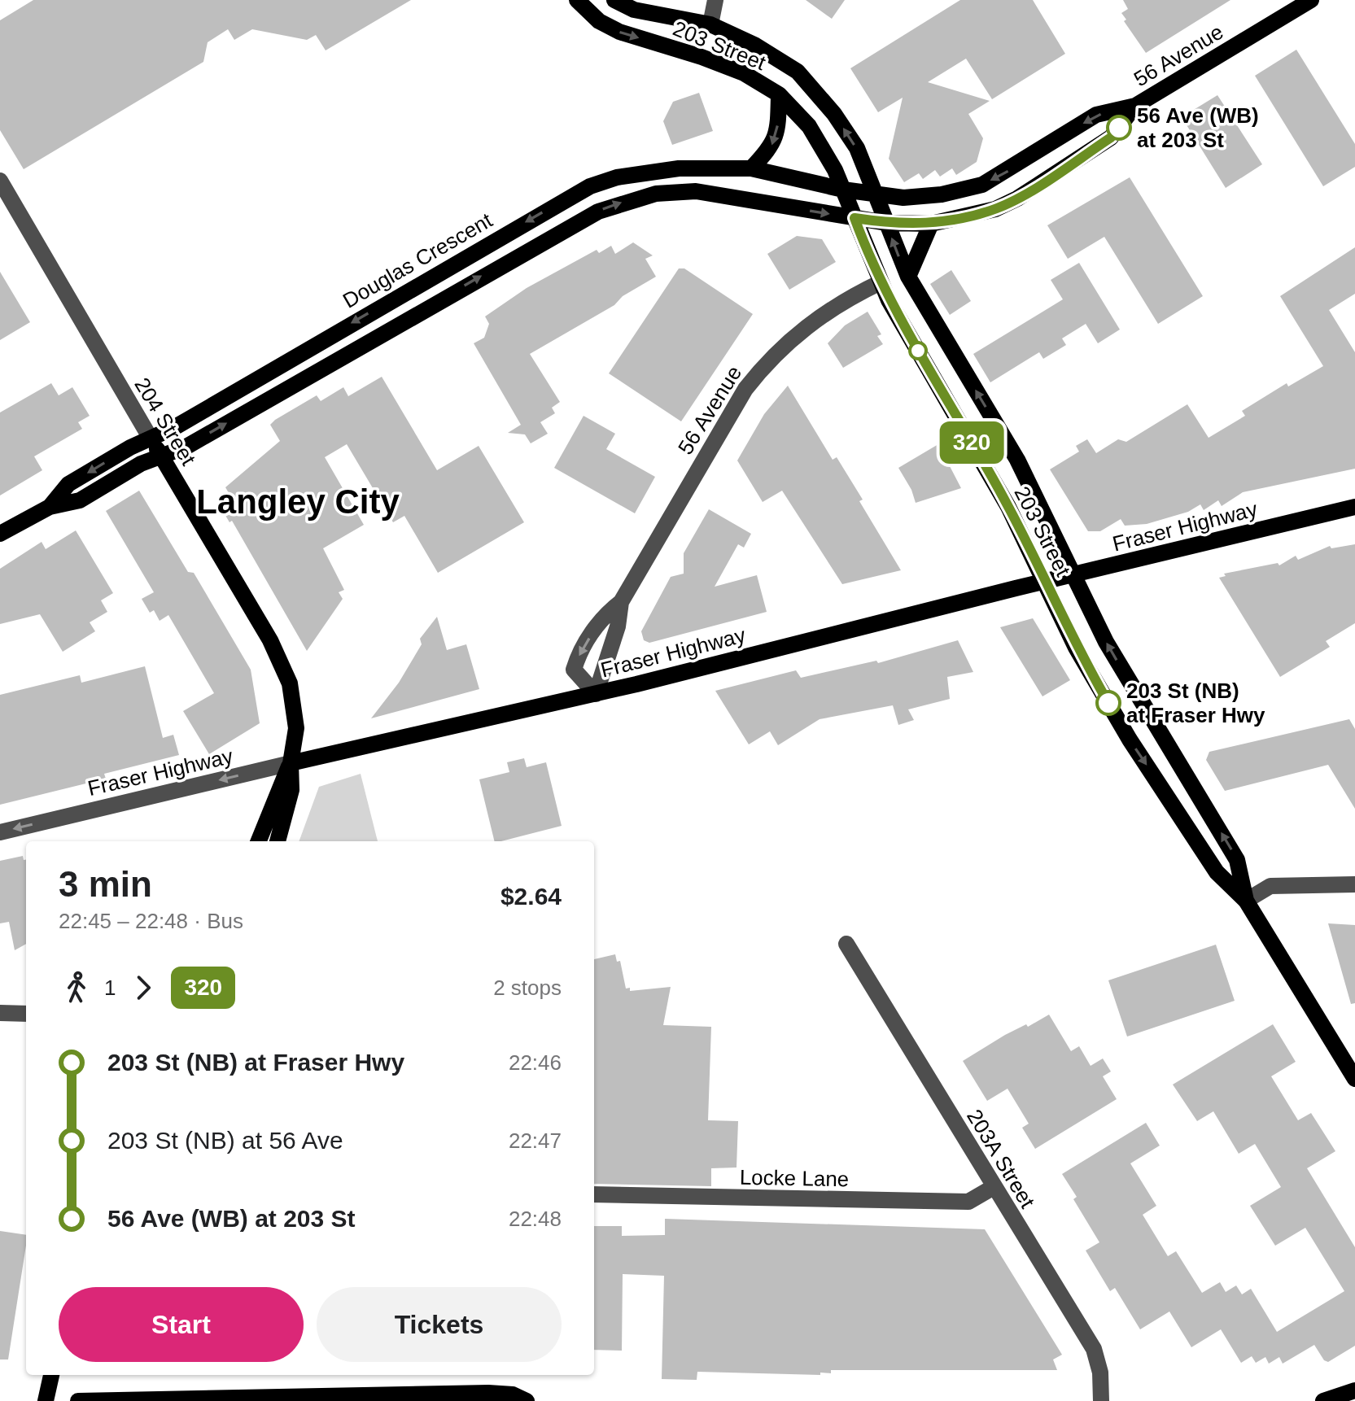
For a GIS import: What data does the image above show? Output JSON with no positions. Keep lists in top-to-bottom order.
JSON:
{
  "streets": {
    "main road": [
      "203 Street",
      "56 Avenue",
      "Douglas Crescent",
      "204 Street",
      "Fraser Highway"
    ],
    "street": ["203A Street", "Locke Lane"]
  },
  "crossings": [
    ["203 Street", "56 Avenue"],
    ["203 Street", "Douglas Crescent"],
    ["203 Street", "Fraser Highway"],
    ["56 Avenue", "Douglas Crescent"],
    ["56 Avenue", "Fraser Highway"],
    ["Douglas Crescent", "204 Street"],
    ["204 Street", "Fraser Highway"],
    ["203A Street", "Locke Lane"]
  ],
  "districts": ["Langley City"],
  "places": ["56 Ave (WB) at 203 St", "203 St (NB) at Fraser Hwy"],
  "lines": ["bus line 320"],
  "page": {
    "on_map": "320",
    "heading": ["3 min", "22:45 – 22:48 · Bus", "$2.64"],
    "legs": ["1", "320", "2 stops"],
    "list": [
      {
        "name": "203 St (NB) at Fraser Hwy",
        "value": "22:46"
      },
      {
        "name": "203 St (NB) at 56 Ave",
        "value": "22:47"
      },
      {
        "name": "56 Ave (WB) at 203 St",
        "value": "22:48"
      }
    ],
    "buttons": ["Start", "Tickets"]
  }
}
